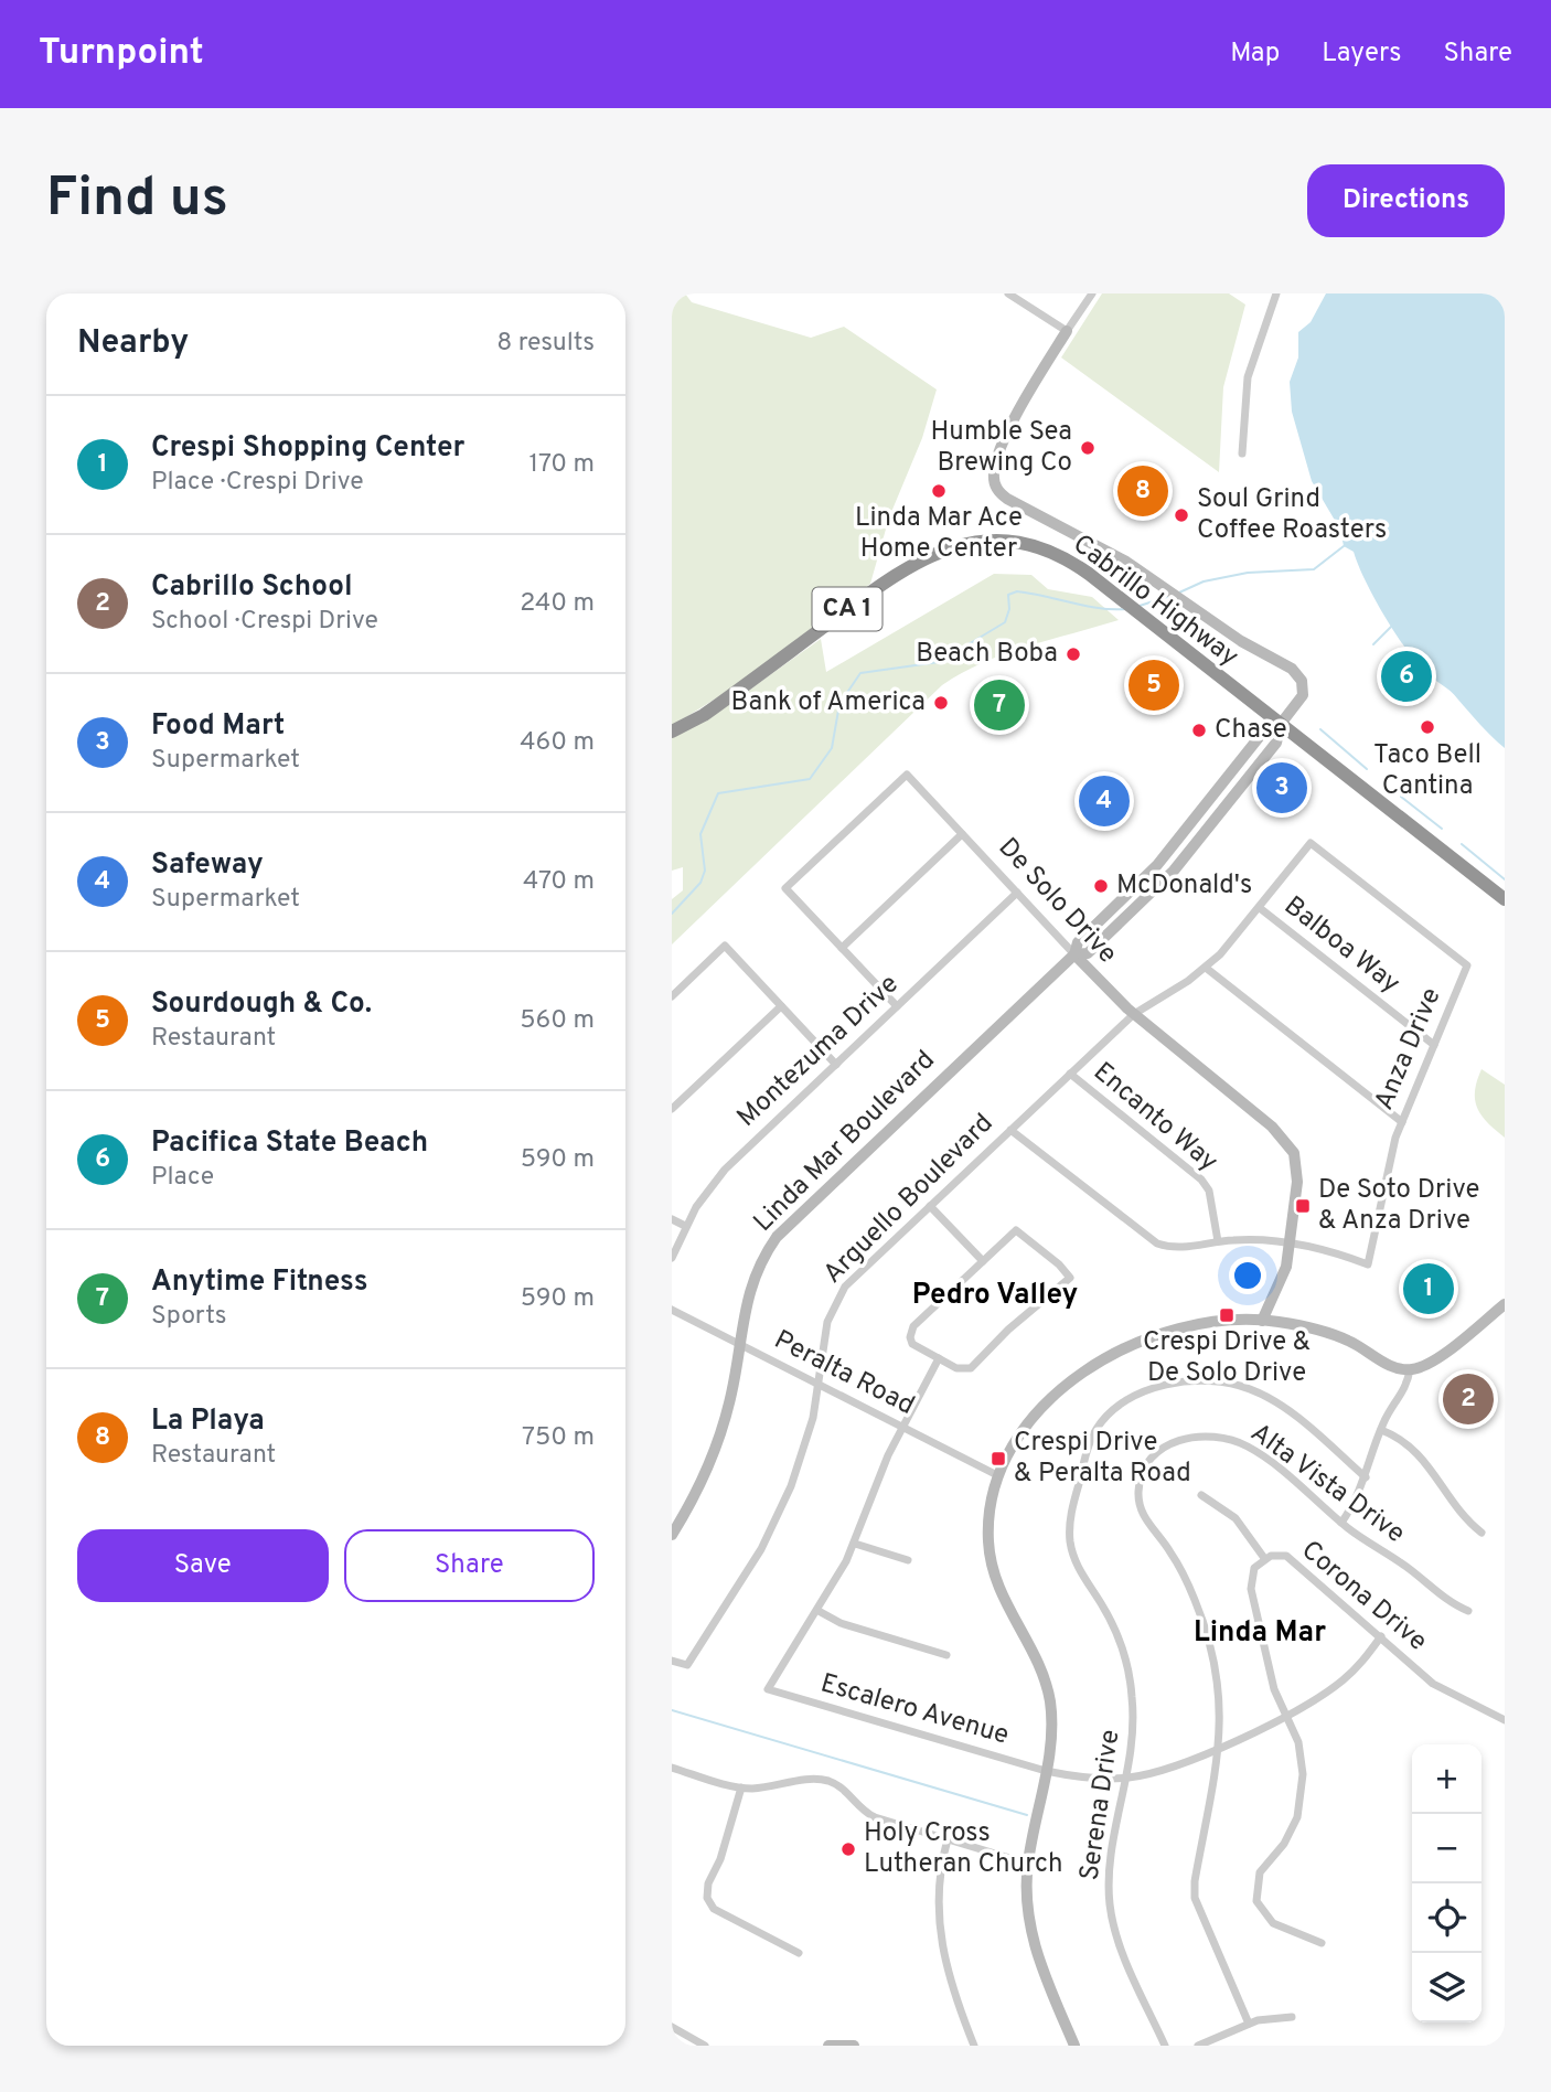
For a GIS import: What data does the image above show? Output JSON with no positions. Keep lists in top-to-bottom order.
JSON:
{
  "streets": {
    "highway": ["Cabrillo Highway", "CA 1"],
    "street": [
      "De Solo Drive",
      "Balboa Way",
      "Anza Drive",
      "Montezuma Drive",
      "Encanto Way",
      "Linda Mar Boulevard",
      "Arguello Boulevard",
      "Peralta Road",
      "Alta Vista Drive",
      "Corona Drive",
      "Escalero Avenue",
      "Serena Drive"
    ]
  },
  "crossings": [
    ["Cabrillo Highway", "Linda Mar Boulevard"],
    ["De Solo Drive", "Anza Drive"],
    ["De Solo Drive", "Montezuma Drive"],
    ["De Solo Drive", "Linda Mar Boulevard"],
    ["De Solo Drive", "Arguello Boulevard"],
    ["Balboa Way", "Anza Drive"],
    ["Balboa Way", "Arguello Boulevard"],
    ["Anza Drive", "Arguello Boulevard"],
    ["Encanto Way", "Arguello Boulevard"],
    ["Linda Mar Boulevard", "Peralta Road"],
    ["Arguello Boulevard", "Peralta Road"],
    ["Peralta Road", "Escalero Avenue"],
    ["Alta Vista Drive", "Escalero Avenue"],
    ["Corona Drive", "Escalero Avenue"],
    ["Escalero Avenue", "Serena Drive"]
  ],
  "districts": ["Pedro Valley", "Linda Mar"],
  "places": {
    "other": [
      "Humble Sea Brewing Co",
      "Linda Mar Ace Home Center",
      "Soul Grind Coffee Roasters",
      "Beach Boba",
      "Bank of America",
      "Taco Bell Cantina",
      "Chase",
      "McDonald's",
      "Holy Cross Lutheran Church"
    ],
    "transit": ["De Soto Drive & Anza Drive", "Crespi Drive & De Solo Drive", "Crespi Drive & Peralta Road"]
  },
  "page": {
    "header": "Turnpoint",
    "nav": ["Map", "Layers", "Share"],
    "buttons": [
      "Directions",
      ["Save", "Share"]
    ],
    "title": "Find us",
    "heading": ["Nearby", "8 results"],
    "list": [
      {
        "mark": "1",
        "name": "Crespi Shopping Center",
        "note": "Place · Crespi Drive",
        "value": "170 m"
      },
      {
        "mark": "2",
        "name": "Cabrillo School",
        "note": "School · Crespi Drive",
        "value": "240 m"
      },
      {
        "mark": "3",
        "name": "Food Mart",
        "note": "Supermarket",
        "value": "460 m"
      },
      {
        "mark": "4",
        "name": "Safeway",
        "note": "Supermarket",
        "value": "470 m"
      },
      {
        "mark": "5",
        "name": "Sourdough & Co.",
        "note": "Restaurant",
        "value": "560 m"
      },
      {
        "mark": "6",
        "name": "Pacifica State Beach",
        "note": "Place",
        "value": "590 m"
      },
      {
        "mark": "7",
        "name": "Anytime Fitness",
        "note": "Sports",
        "value": "590 m"
      },
      {
        "mark": "8",
        "name": "La Playa",
        "note": "Restaurant",
        "value": "750 m"
      }
    ],
    "pins": [
      "8",
      "6",
      "5",
      "7",
      "3",
      "4",
      "1",
      "2"
    ],
    "map_buttons": ["+", "−"]
  }
}
